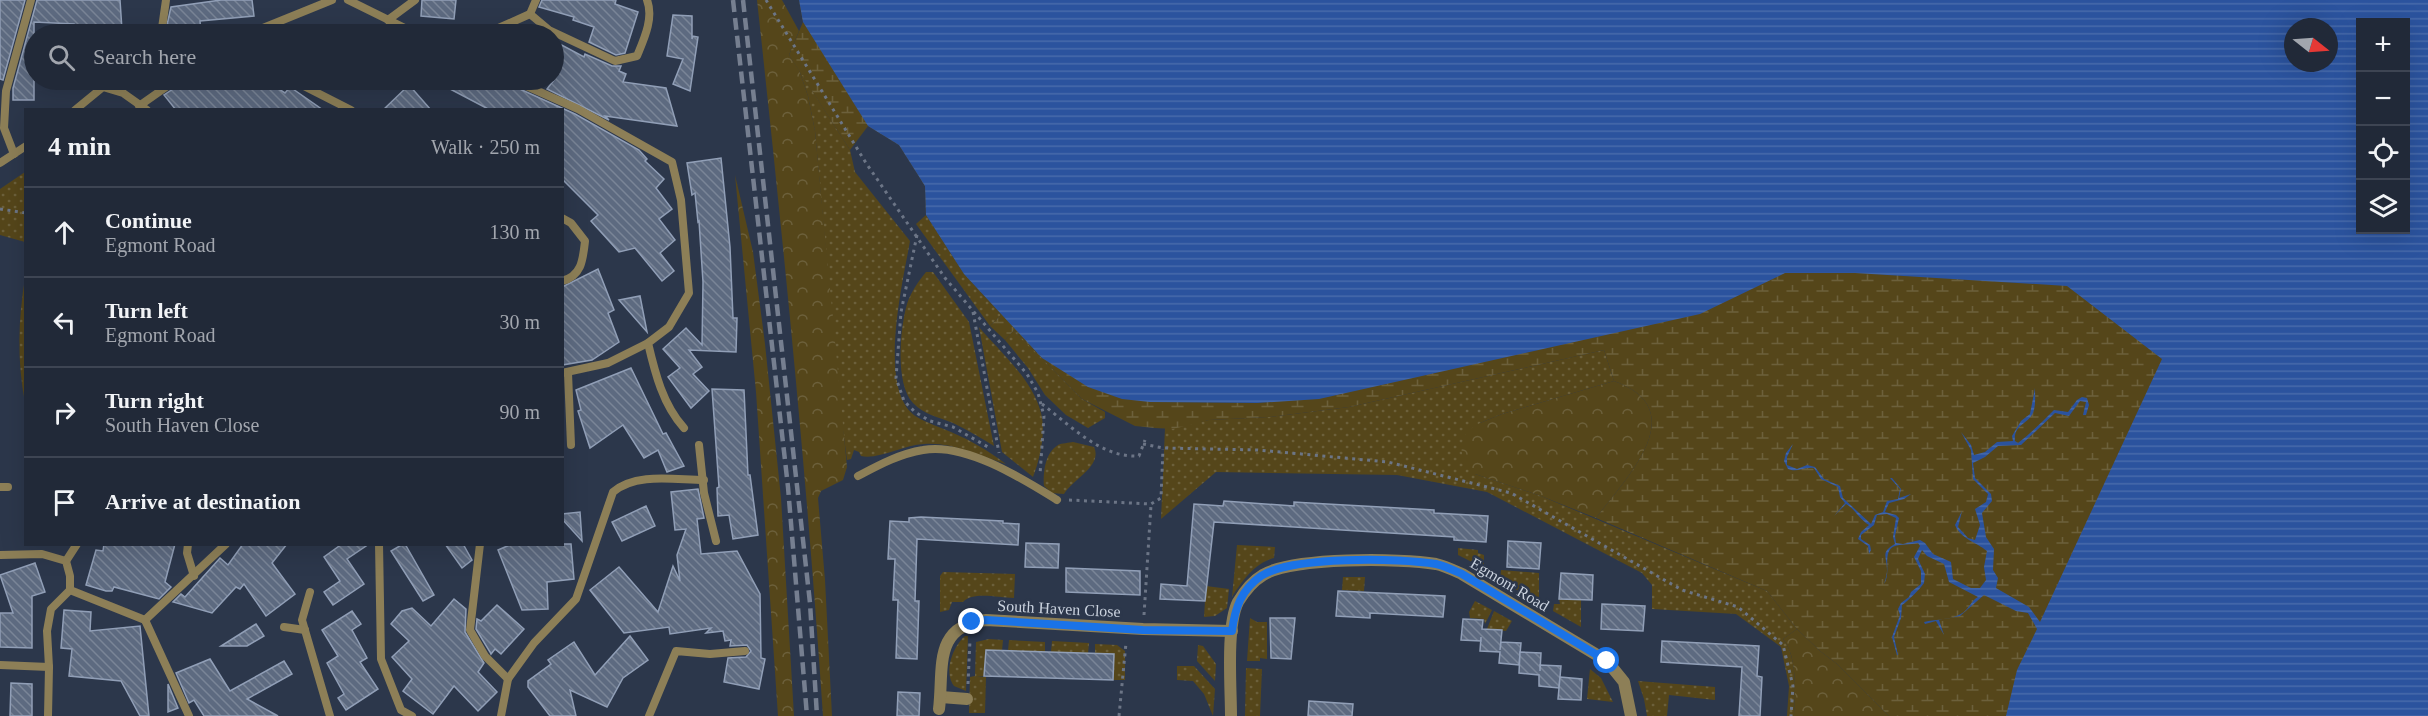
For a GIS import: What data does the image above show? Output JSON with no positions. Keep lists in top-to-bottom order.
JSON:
{
  "streets": {
    "street": ["Egmont Road", "South Haven Close"]
  },
  "crossings": [
    ["Egmont Road", "South Haven Close"]
  ],
  "north": "right",
  "page": {
    "map_buttons": ["+", "−"],
    "search": "Search here",
    "heading": ["4 min", "Walk · 250 m"],
    "list": [
      ["Continue", "Egmont Road", "130 m"],
      ["Turn left", "Egmont Road", "30 m"],
      ["Turn right", "South Haven Close", "90 m"],
      "Arrive at destination"
    ]
  }
}
